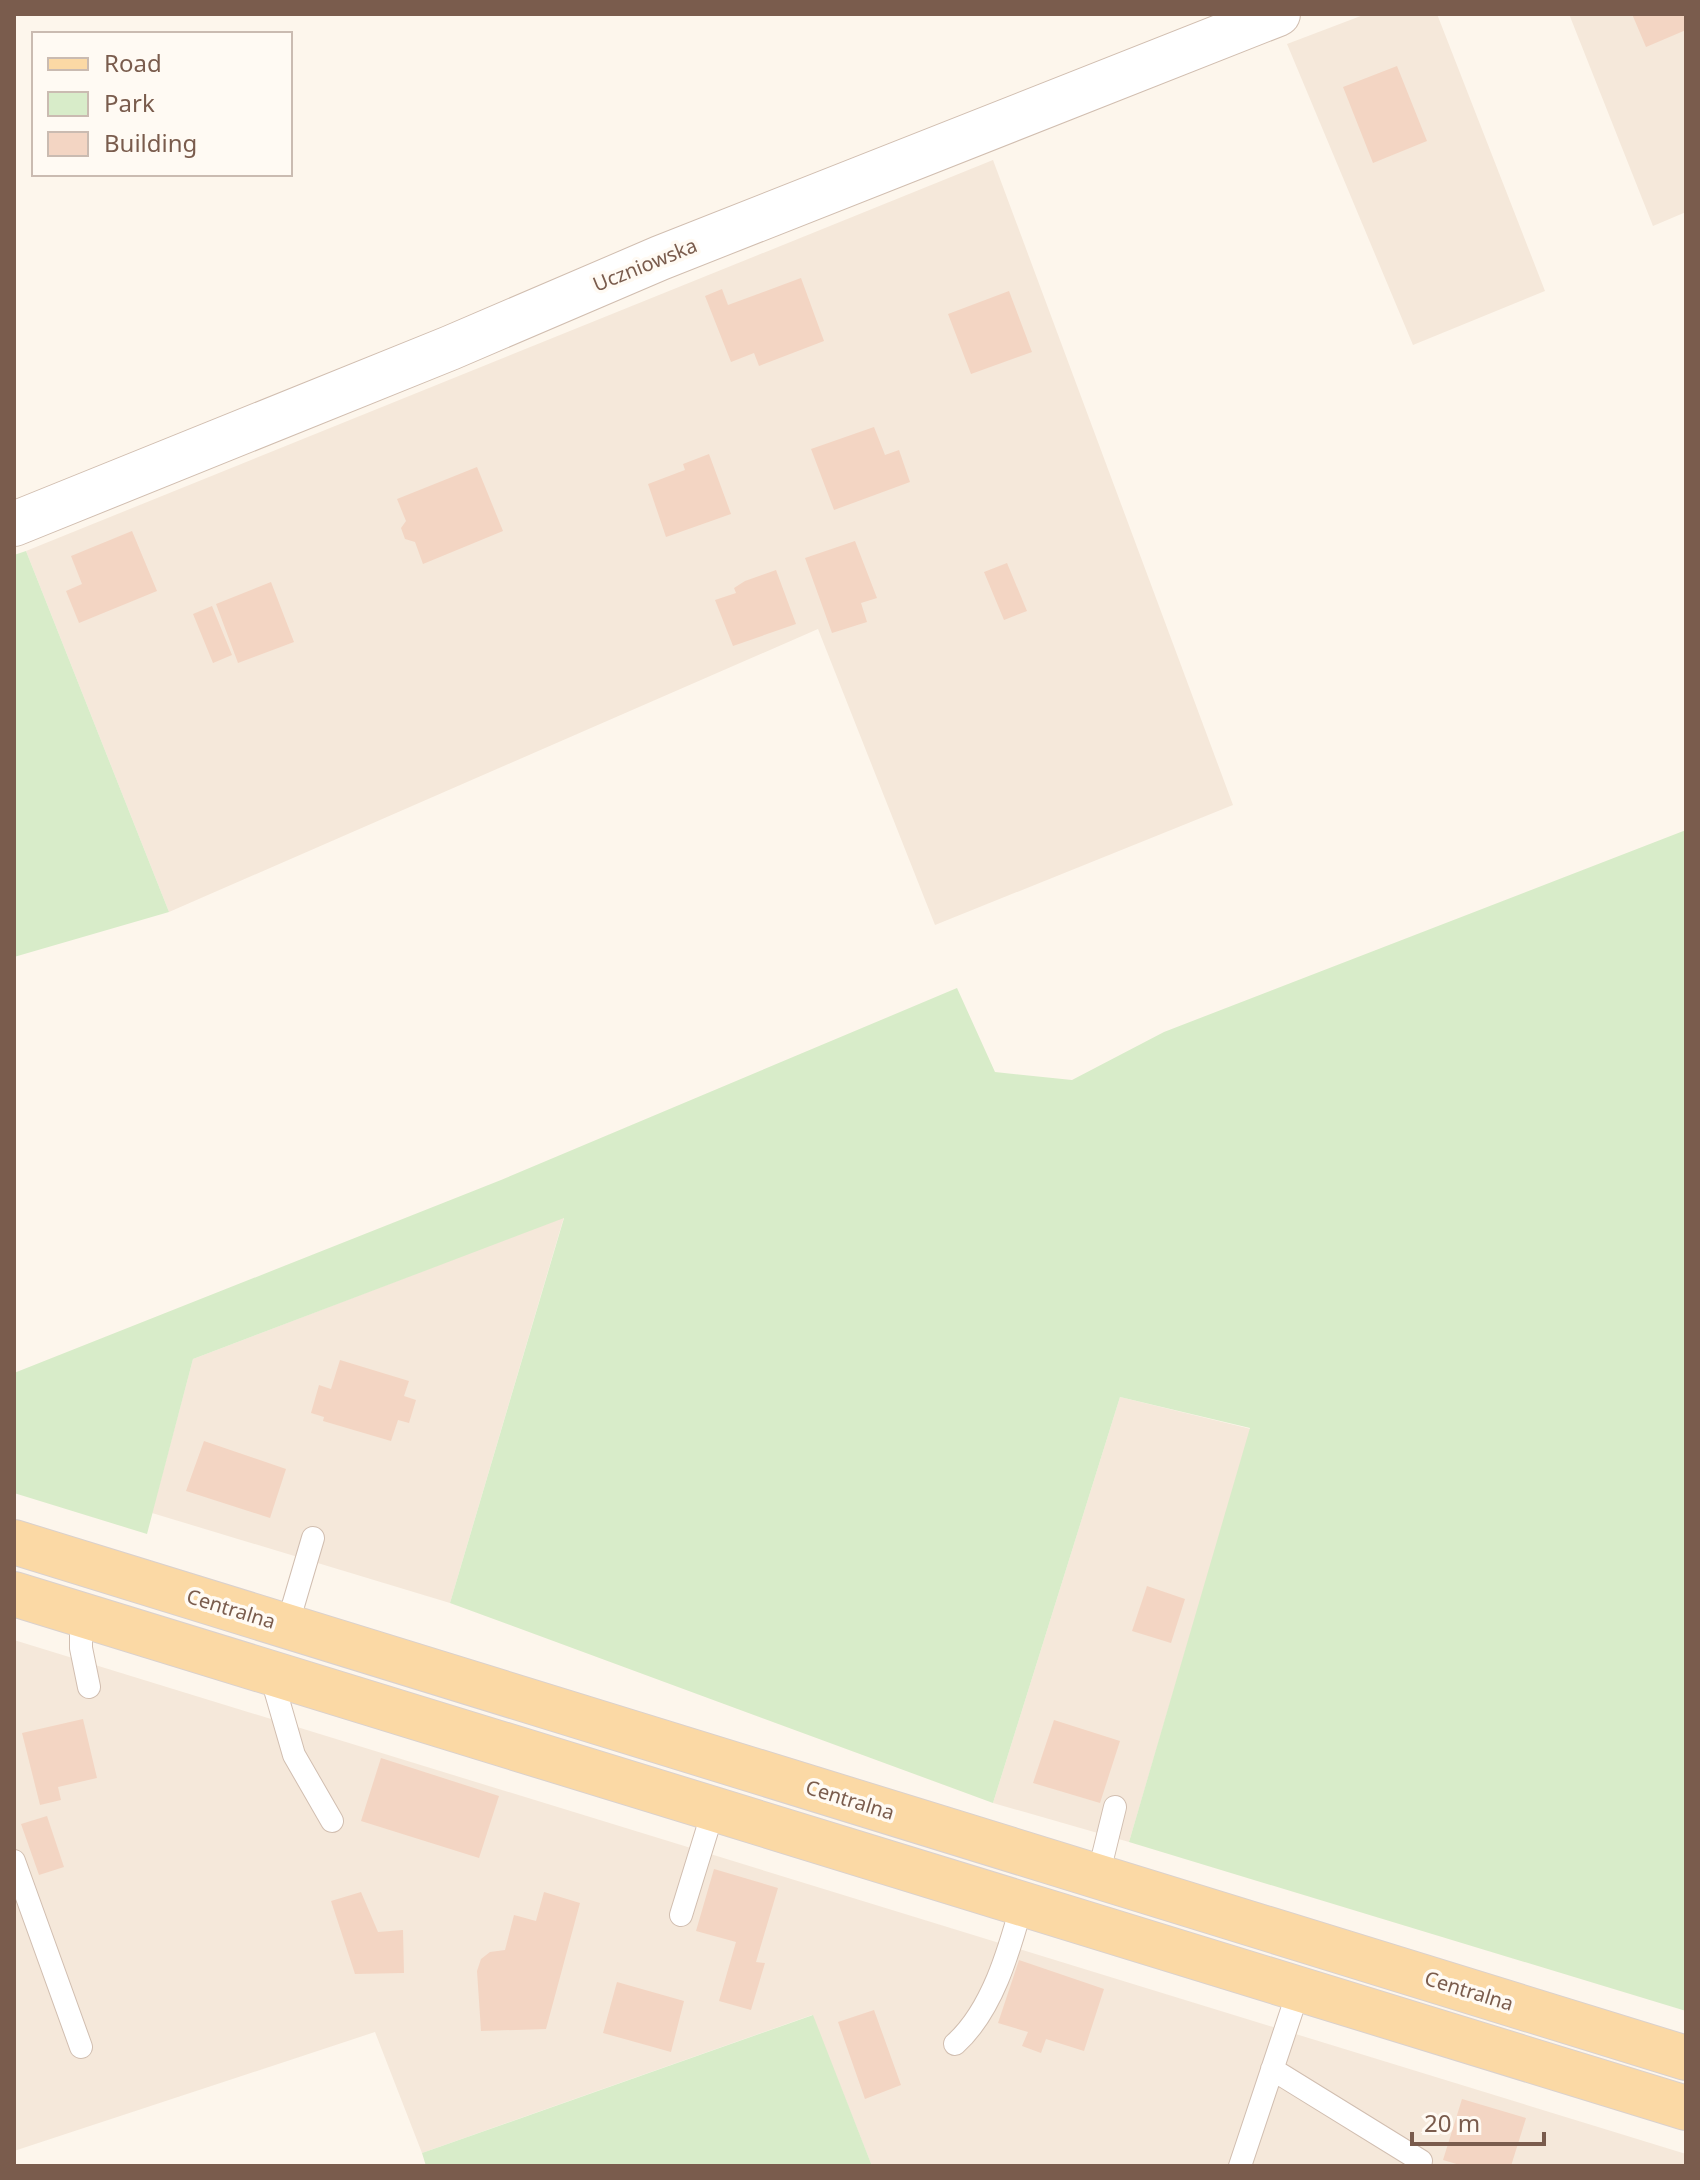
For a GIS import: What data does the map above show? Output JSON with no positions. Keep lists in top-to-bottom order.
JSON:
{
  "streets": {
    "main road": ["Centralna"],
    "street": ["Uczniowska"]
  },
  "legend": ["Road", "Park", "Building"],
  "scale_bar": "20 m"
}
